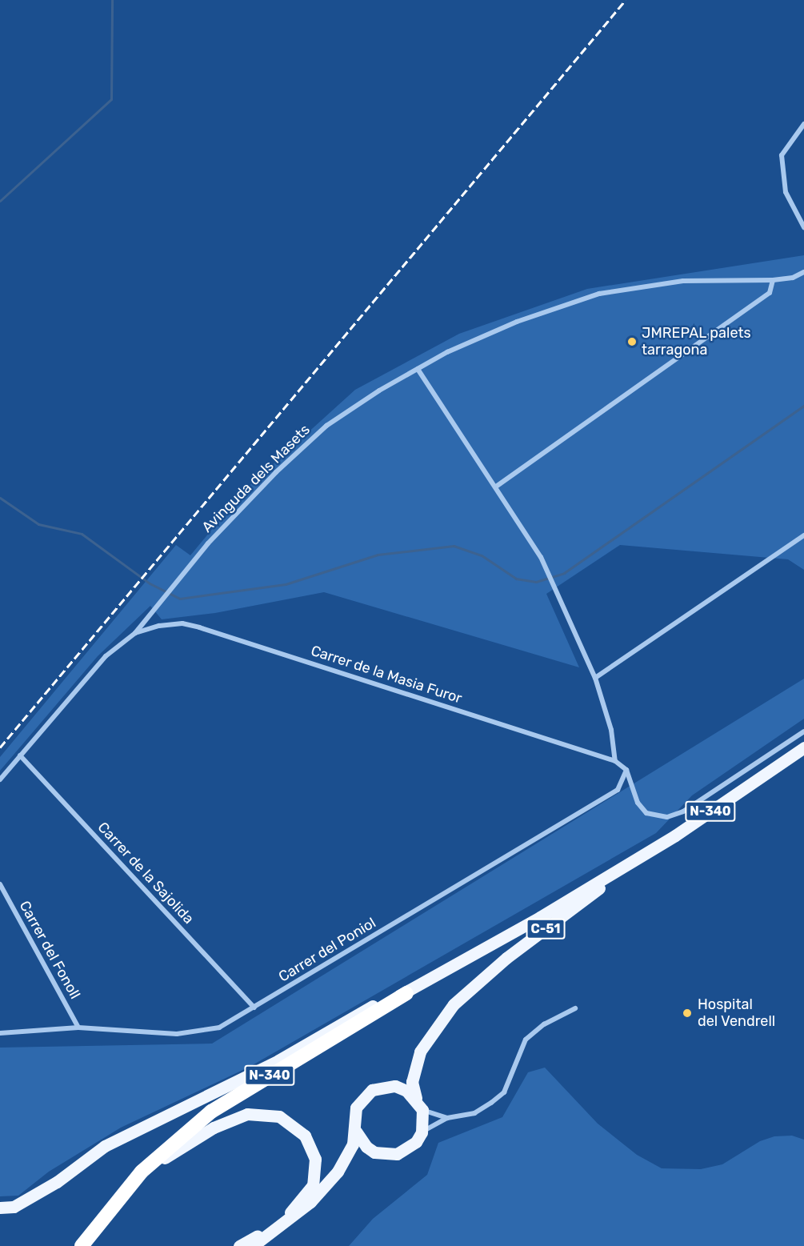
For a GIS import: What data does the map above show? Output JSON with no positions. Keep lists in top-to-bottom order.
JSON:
{
  "streets": {
    "highway": ["N-340"],
    "main road": ["C-51"],
    "street": [
      "Avinguda dels Masets",
      "Carrer de la Masia Furor",
      "Carrer de la Sajolida",
      "Carrer del Fonoll",
      "Carrer del Poniol"
    ]
  },
  "crossings": [
    ["Avinguda dels Masets", "Carrer de la Masia Furor"],
    ["Carrer de la Masia Furor", "Carrer del Poniol"],
    ["N-340", "C-51"],
    ["Carrer de la Sajolida", "Carrer del Poniol"],
    ["Carrer del Fonoll", "Carrer del Poniol"]
  ],
  "places": ["JMREPAL palets tarragona", "Hospital del Vendrell"]
}
